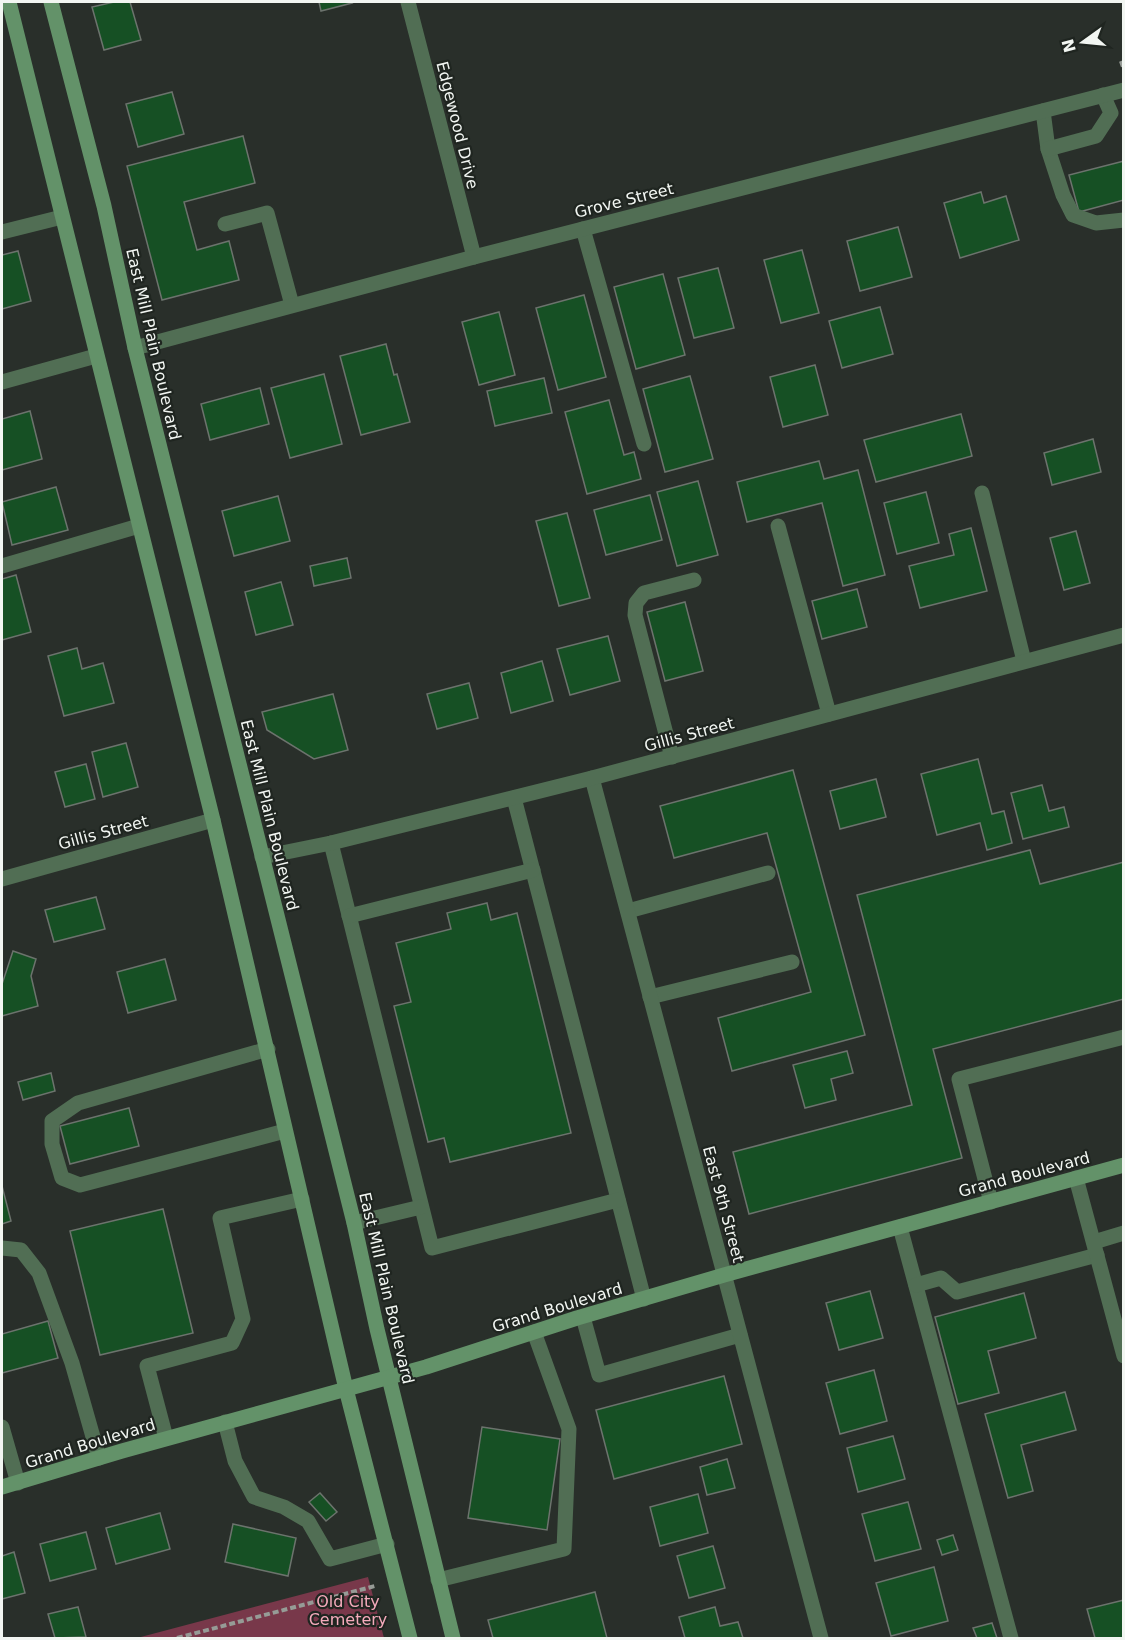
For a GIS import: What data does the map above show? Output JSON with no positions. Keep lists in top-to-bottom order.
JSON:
{
  "streets": {
    "main road": ["East Mill Plain Boulevard", "Grand Boulevard"],
    "street": [
      "Edgewood Drive",
      "Grove Street",
      "Gillis Street",
      "East 9th Street"
    ]
  },
  "crossings": [
    ["Edgewood Drive", "Grove Street"],
    ["Grove Street", "East Mill Plain Boulevard"],
    ["East Mill Plain Boulevard", "Gillis Street"],
    ["East Mill Plain Boulevard", "Grand Boulevard"],
    ["Gillis Street", "East 9th Street"],
    ["Grand Boulevard", "East 9th Street"]
  ],
  "parks": ["Old City Cemetery"],
  "north": "left"
}
